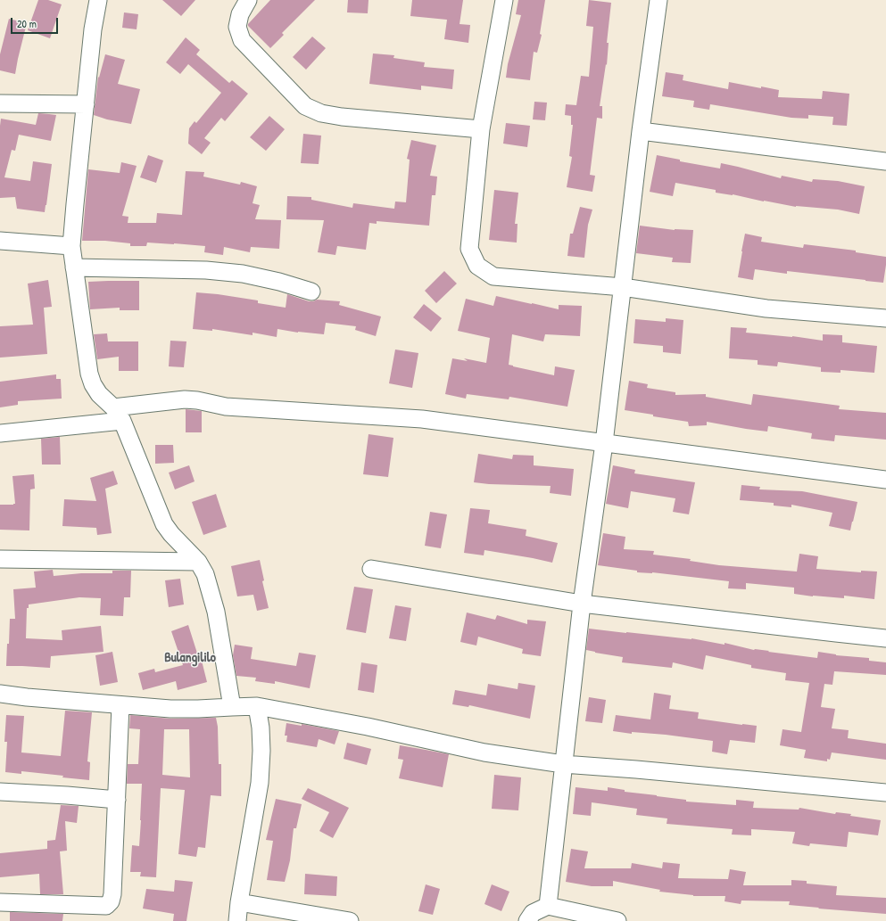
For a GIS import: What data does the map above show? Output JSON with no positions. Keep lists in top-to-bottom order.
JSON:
{
  "districts": ["Bulangililo"],
  "scale_bar": "20 m"
}
